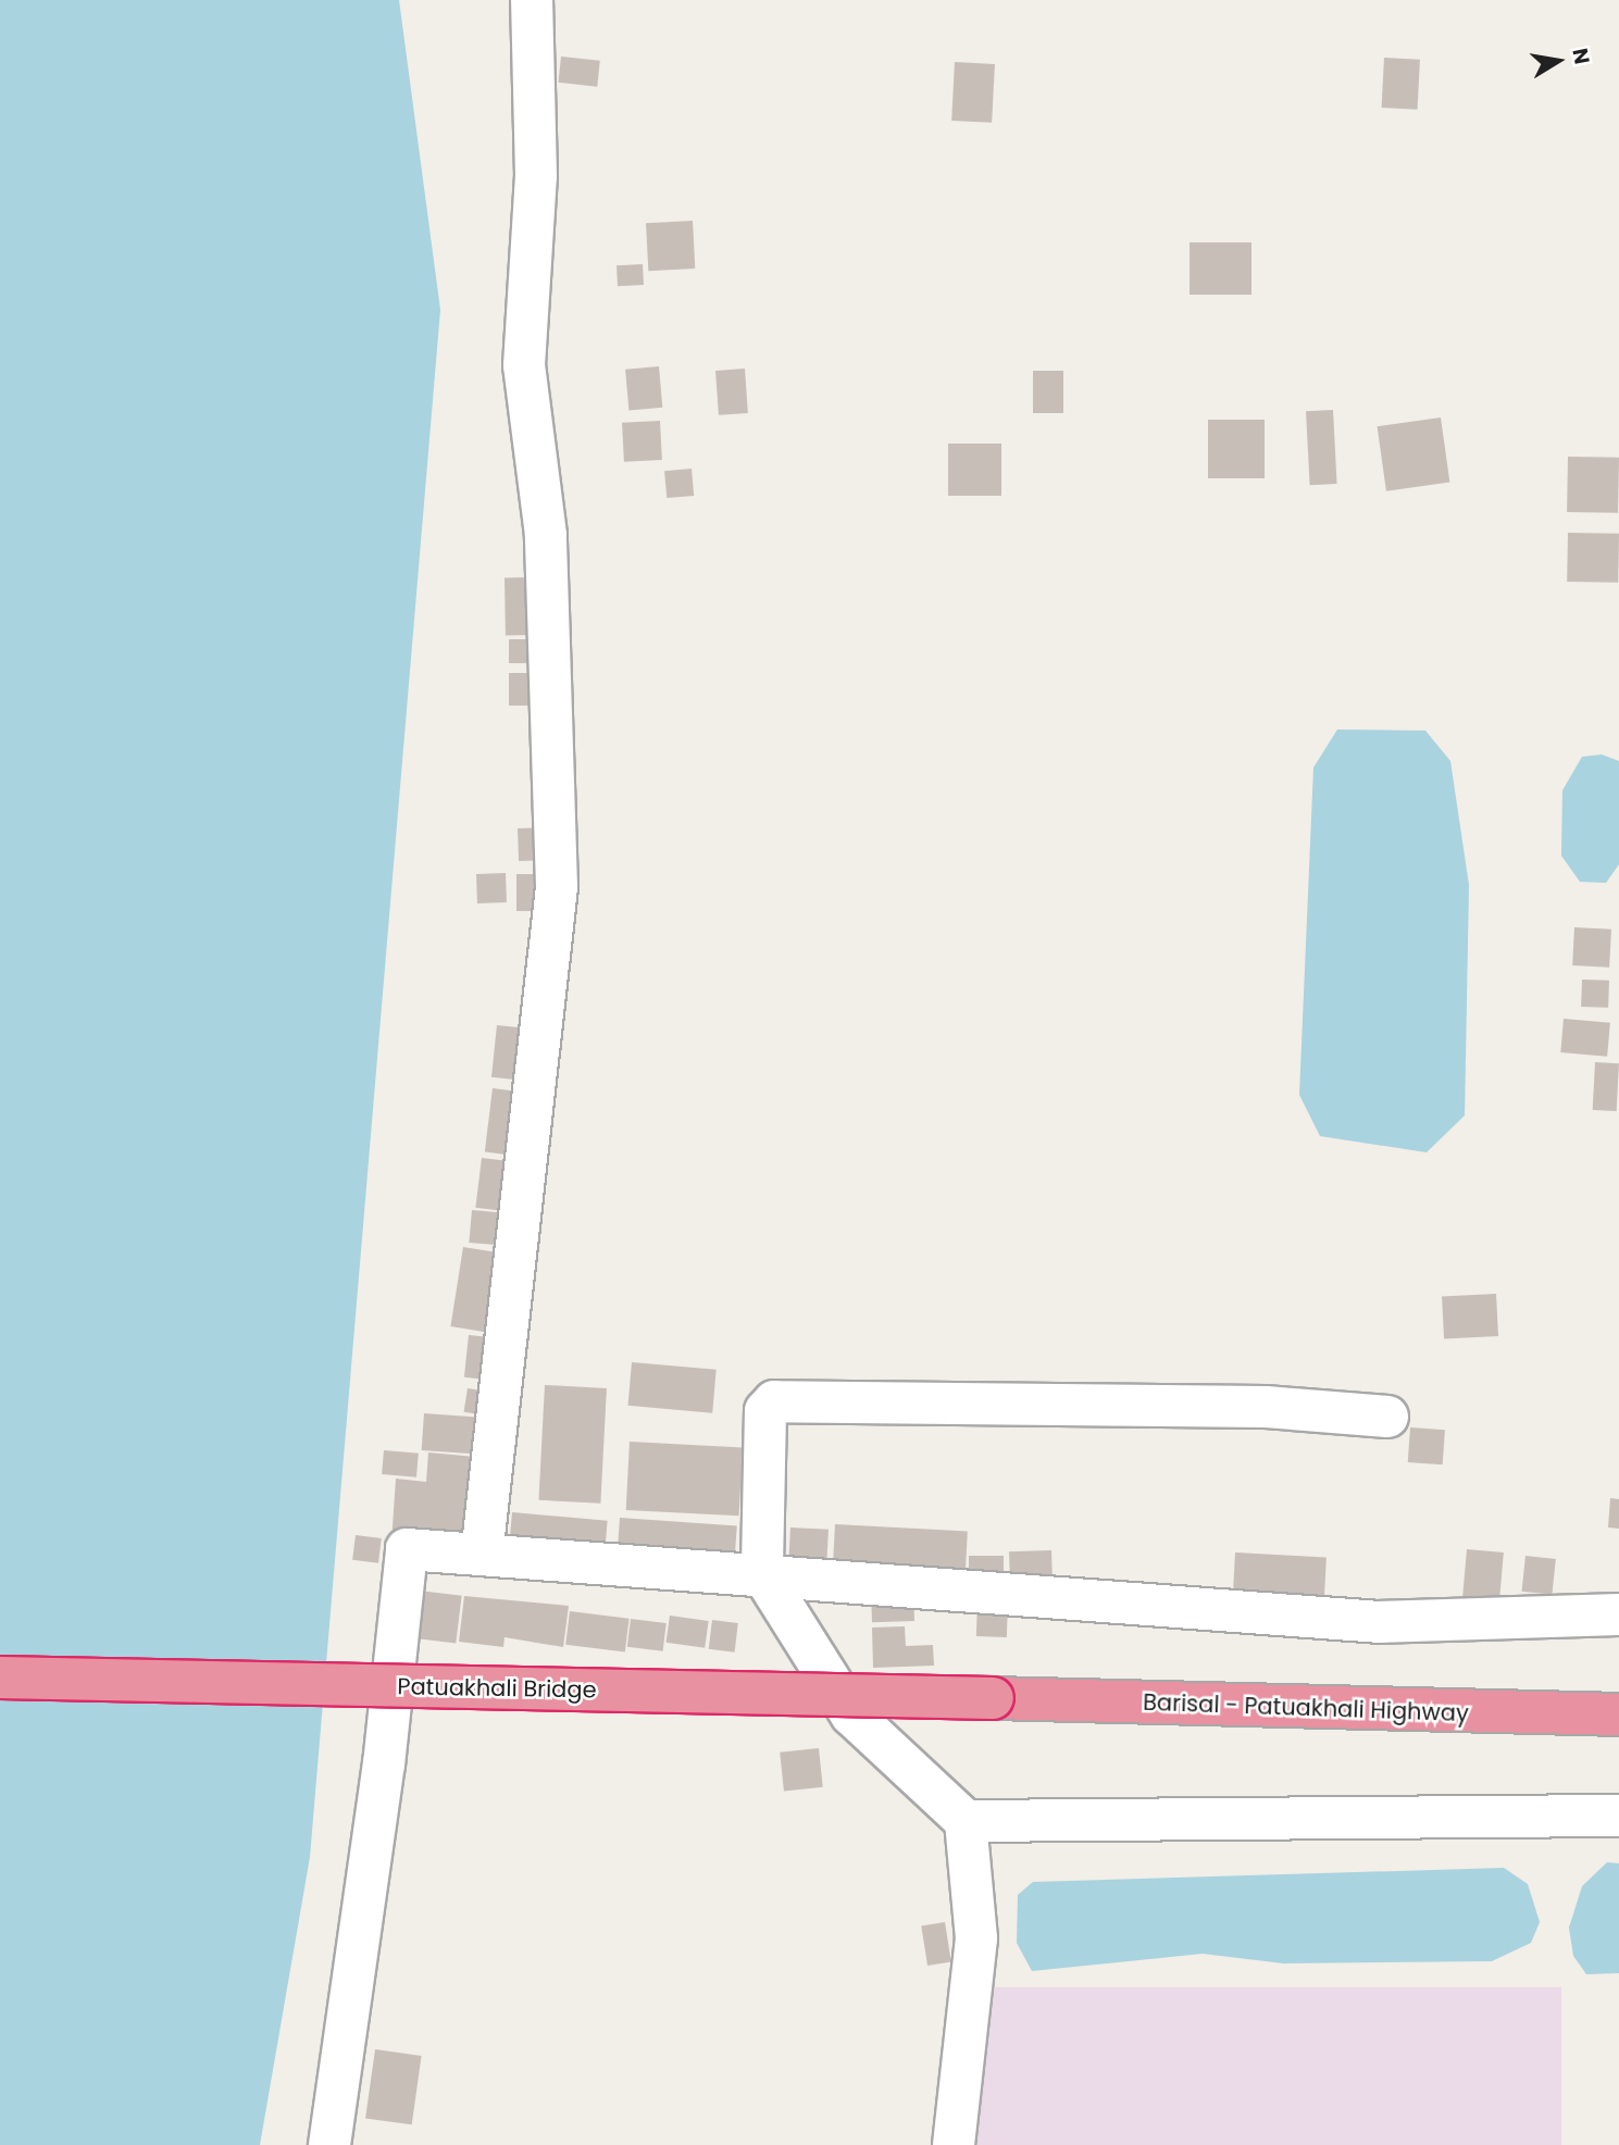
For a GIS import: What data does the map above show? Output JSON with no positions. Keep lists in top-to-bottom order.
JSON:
{
  "streets": {
    "highway": ["Patuakhali Bridge", "Barisal - Patuakhali Highway"]
  },
  "crossings": [
    ["Patuakhali Bridge", "Barisal - Patuakhali Highway"]
  ],
  "north": "right"
}
